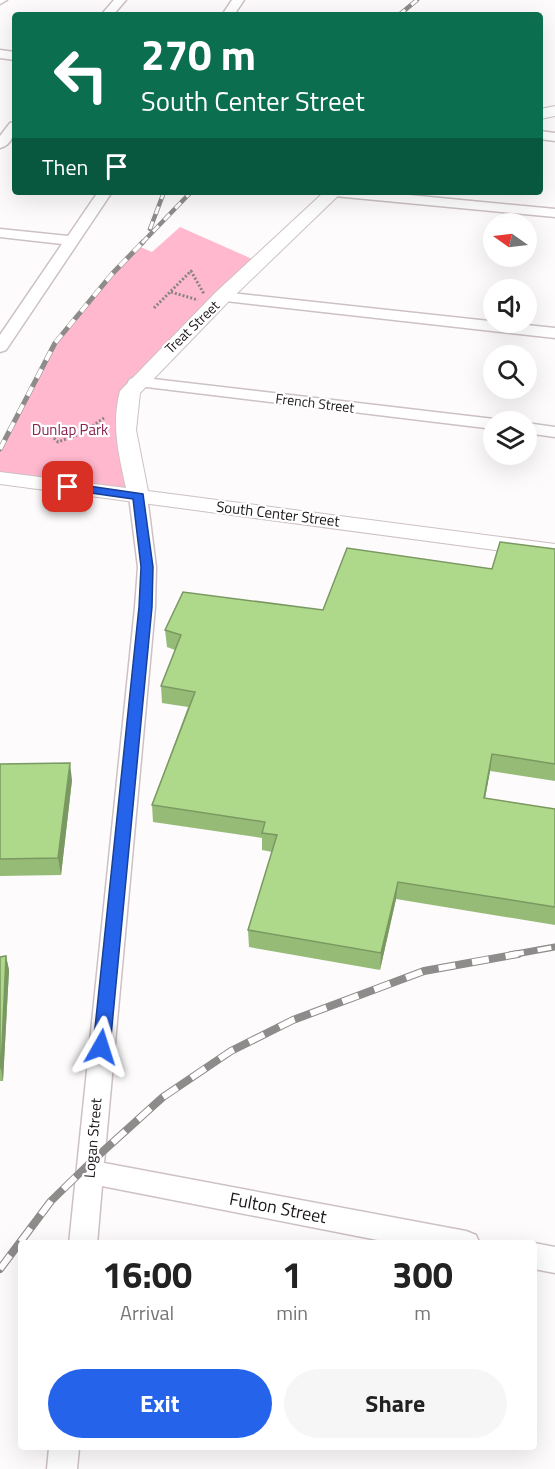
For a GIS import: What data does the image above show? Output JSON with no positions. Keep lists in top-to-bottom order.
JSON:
{
  "streets": {
    "street": [
      "Treat Street",
      "French Street",
      "South Center Street",
      "Logan Street",
      "Fulton Street"
    ]
  },
  "crossings": [
    ["Treat Street", "French Street"],
    ["Treat Street", "South Center Street"],
    ["Treat Street", "Logan Street"],
    ["South Center Street", "Logan Street"],
    ["Logan Street", "Fulton Street"]
  ],
  "parks": ["Dunlap Park"],
  "north": "left",
  "page": {
    "turn": ["270 m", "South Center Street"],
    "then": "Then",
    "eta": [
      "16:00",
      "Arrival",
      "1",
      "min",
      "300",
      "m"
    ],
    "buttons": ["Exit", "Share"]
  }
}
